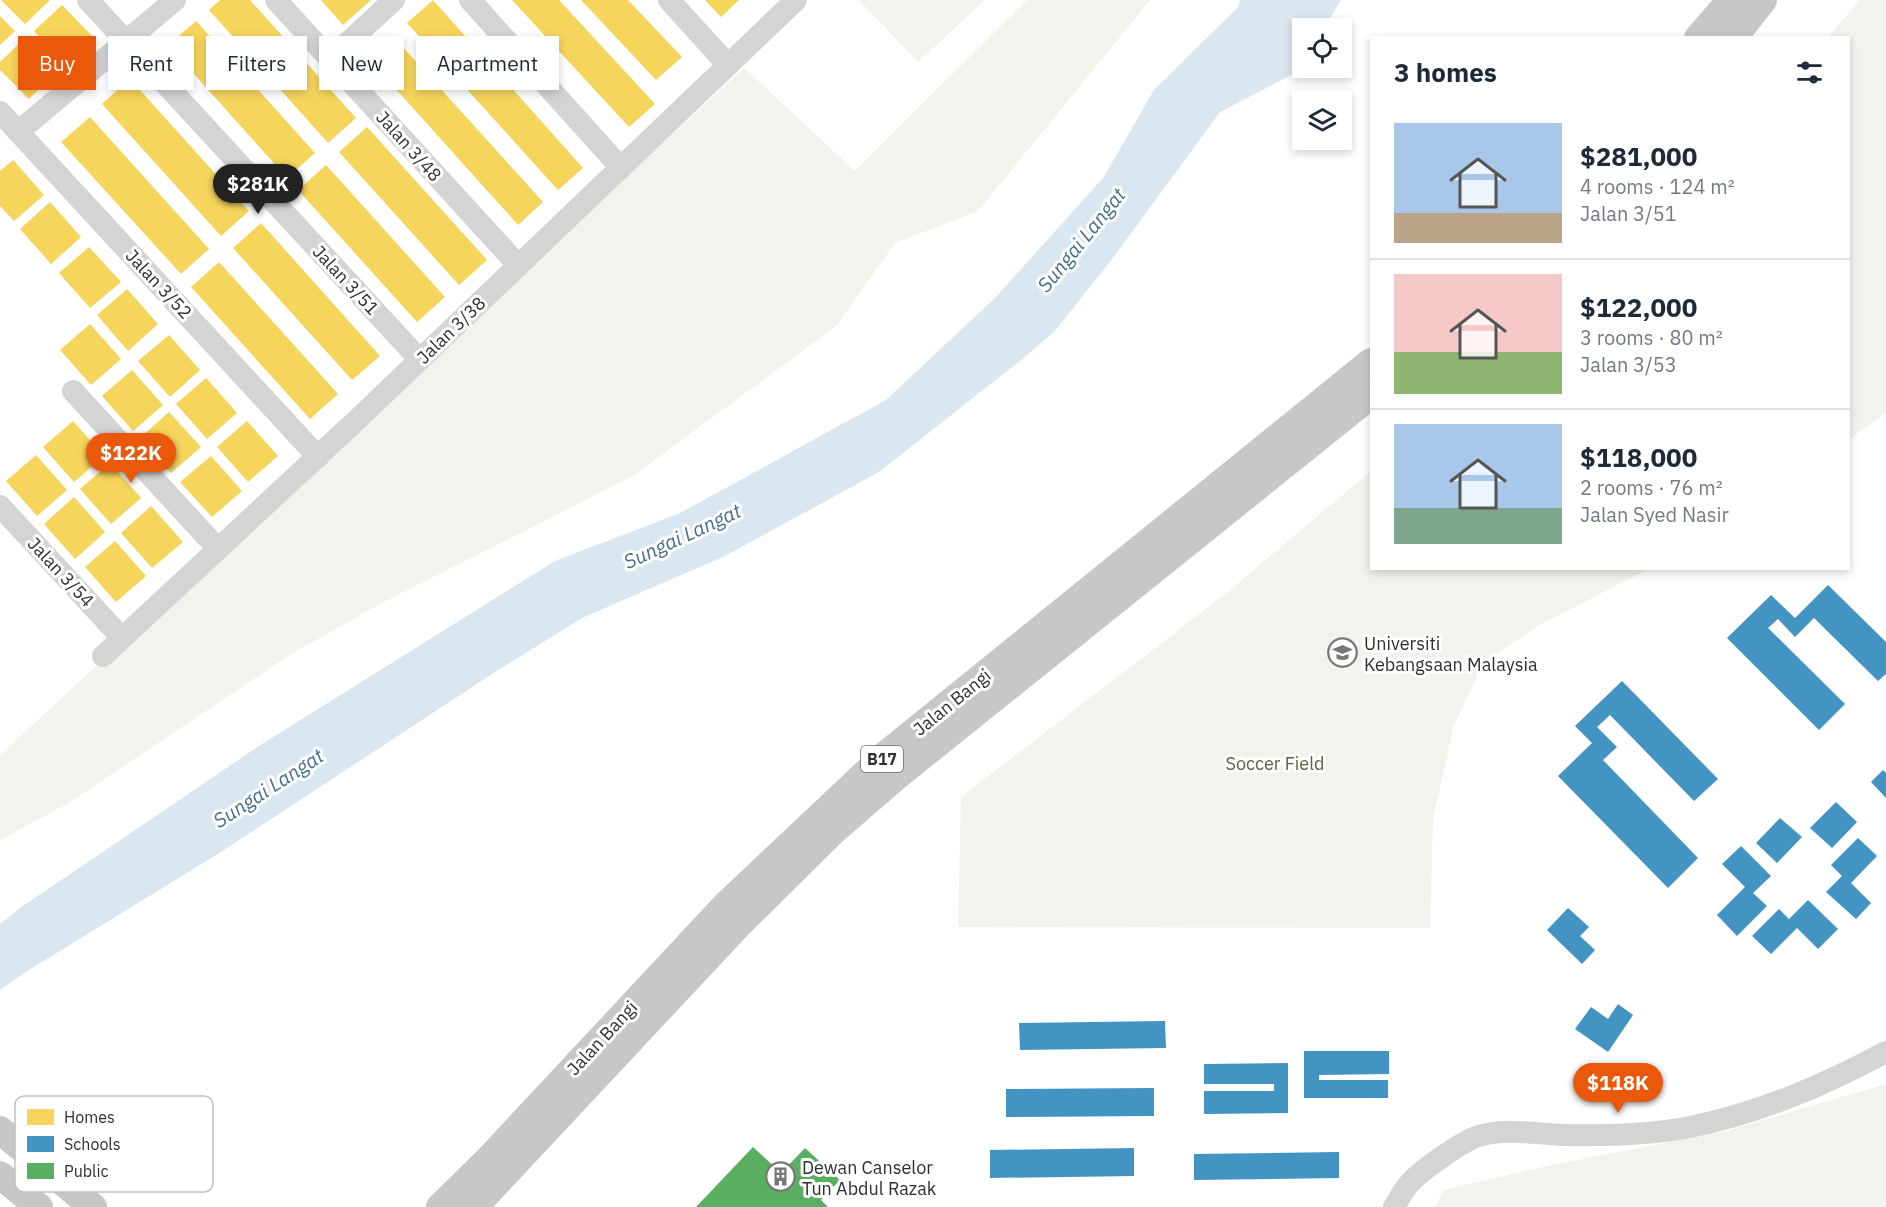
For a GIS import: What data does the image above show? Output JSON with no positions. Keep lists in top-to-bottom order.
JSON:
{
  "streets": {
    "main road": ["Jalan Bangi", "B17"],
    "street": [
      "Jalan 3/48",
      "Jalan 3/51",
      "Jalan 3/52",
      "Jalan 3/38",
      "Jalan 3/54"
    ]
  },
  "crossings": [
    ["Jalan 3/48", "Jalan 3/38"],
    ["Jalan 3/51", "Jalan 3/38"],
    ["Jalan 3/52", "Jalan 3/38"],
    ["Jalan 3/38", "Jalan 3/54"]
  ],
  "water": ["Sungai Langat"],
  "parks": ["Soccer Field"],
  "places": {
    "school or university": ["Universiti Kebangsaan Malaysia"],
    "building": ["Dewan Canselor Tun Abdul Razak"]
  },
  "legend": ["Homes", "Schools", "Public"],
  "page": {
    "chip": [
      "Buy",
      "Rent",
      "Filters",
      "New",
      "Apartment"
    ],
    "heading": "3 homes",
    "list": [
      {
        "name": "$281,000",
        "note": "4 rooms · 124 m² · Jalan 3/51"
      },
      {
        "name": "$122,000",
        "note": "3 rooms · 80 m² · Jalan 3/53"
      },
      {
        "name": "$118,000",
        "note": "2 rooms · 76 m² · Jalan Syed Nasir"
      }
    ],
    "price": ["$281K", "$122K", "$118K"]
  }
}
